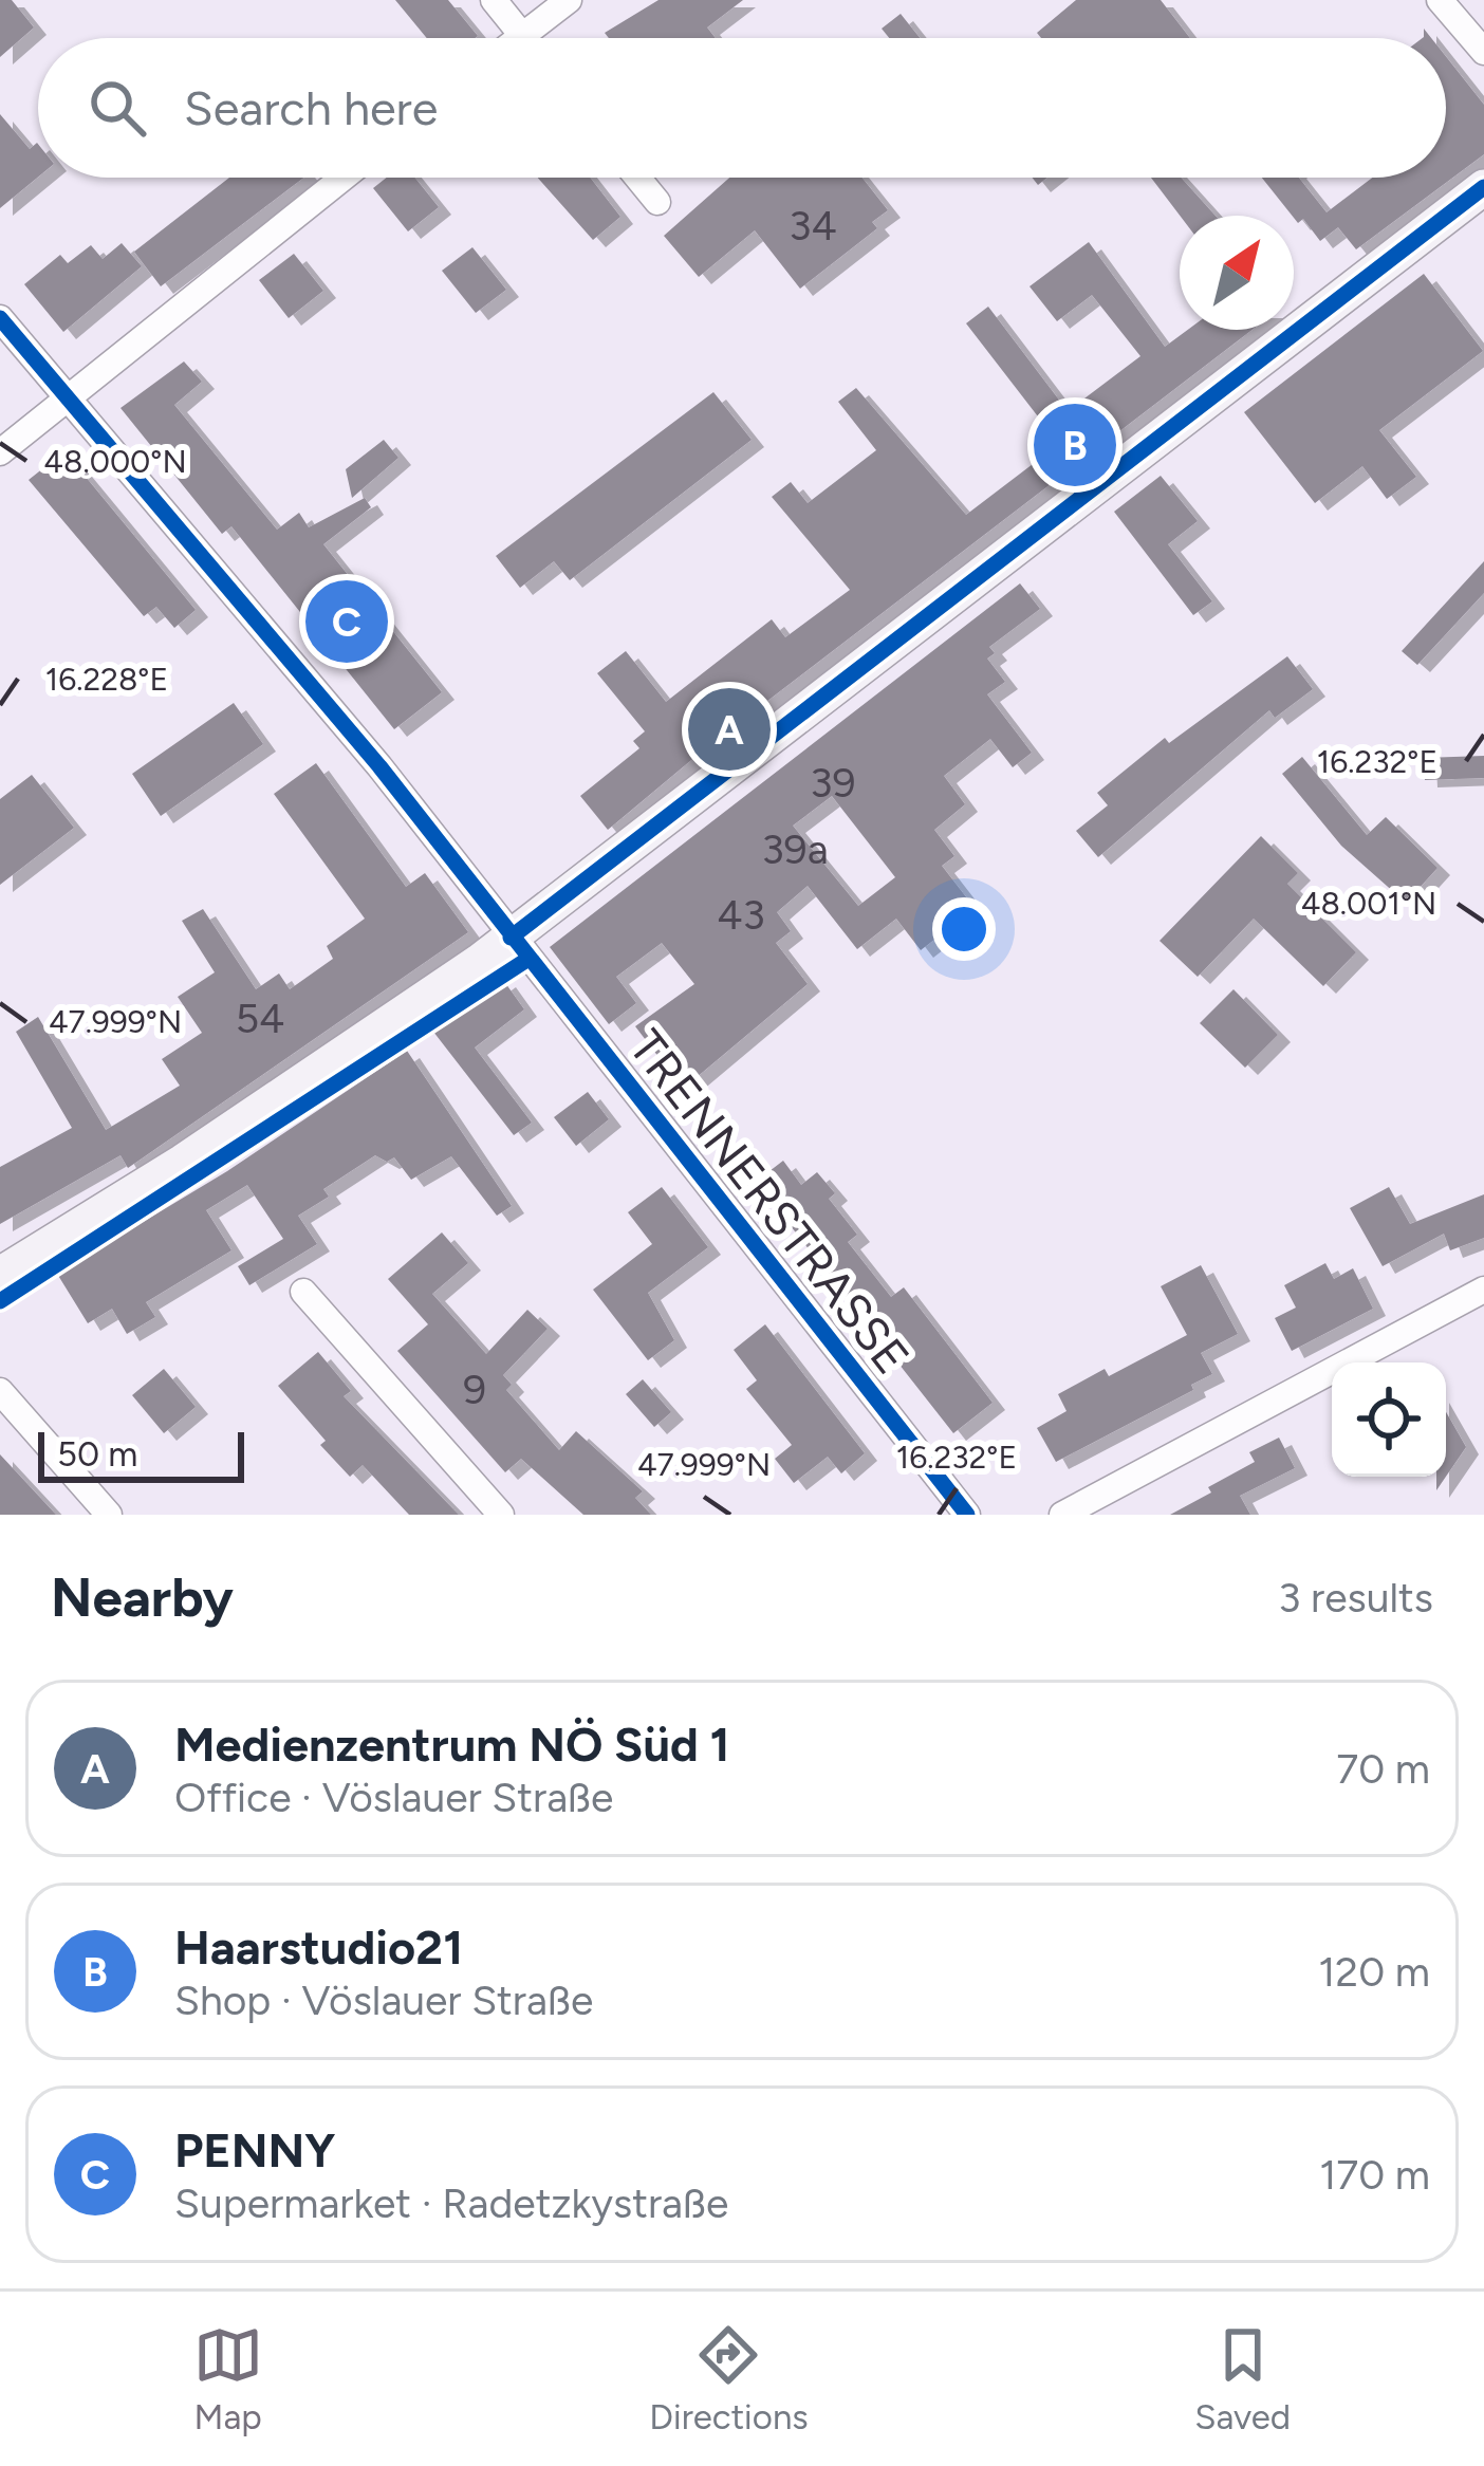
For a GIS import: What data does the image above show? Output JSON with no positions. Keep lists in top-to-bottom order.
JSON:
{
  "streets": {
    "street": ["TRENNERSTRASSE"]
  },
  "house_numbers": [
    "34",
    "39",
    "39a",
    "43",
    "54",
    "9"
  ],
  "scale_bar": "50 m",
  "north": "top right",
  "page": {
    "search": "Search here",
    "pins": ["B", "C", "A"],
    "scale": "50 m",
    "heading": ["Nearby", "3 results"],
    "list": [
      {
        "mark": "A",
        "name": "Medienzentrum NÖ Süd 1",
        "note": "Office · Vöslauer Straße",
        "value": "70 m"
      },
      {
        "mark": "B",
        "name": "Haarstudio21",
        "note": "Shop · Vöslauer Straße",
        "value": "120 m"
      },
      {
        "mark": "C",
        "name": "PENNY",
        "note": "Supermarket · Radetzkystraße",
        "value": "170 m"
      }
    ],
    "nav": ["Map", "Directions", "Saved"]
  },
  "coordinates": [
    "48.000°N",
    "16.228°E",
    "16.232°E",
    "48.001°N",
    "47.999°N"
  ]
}
